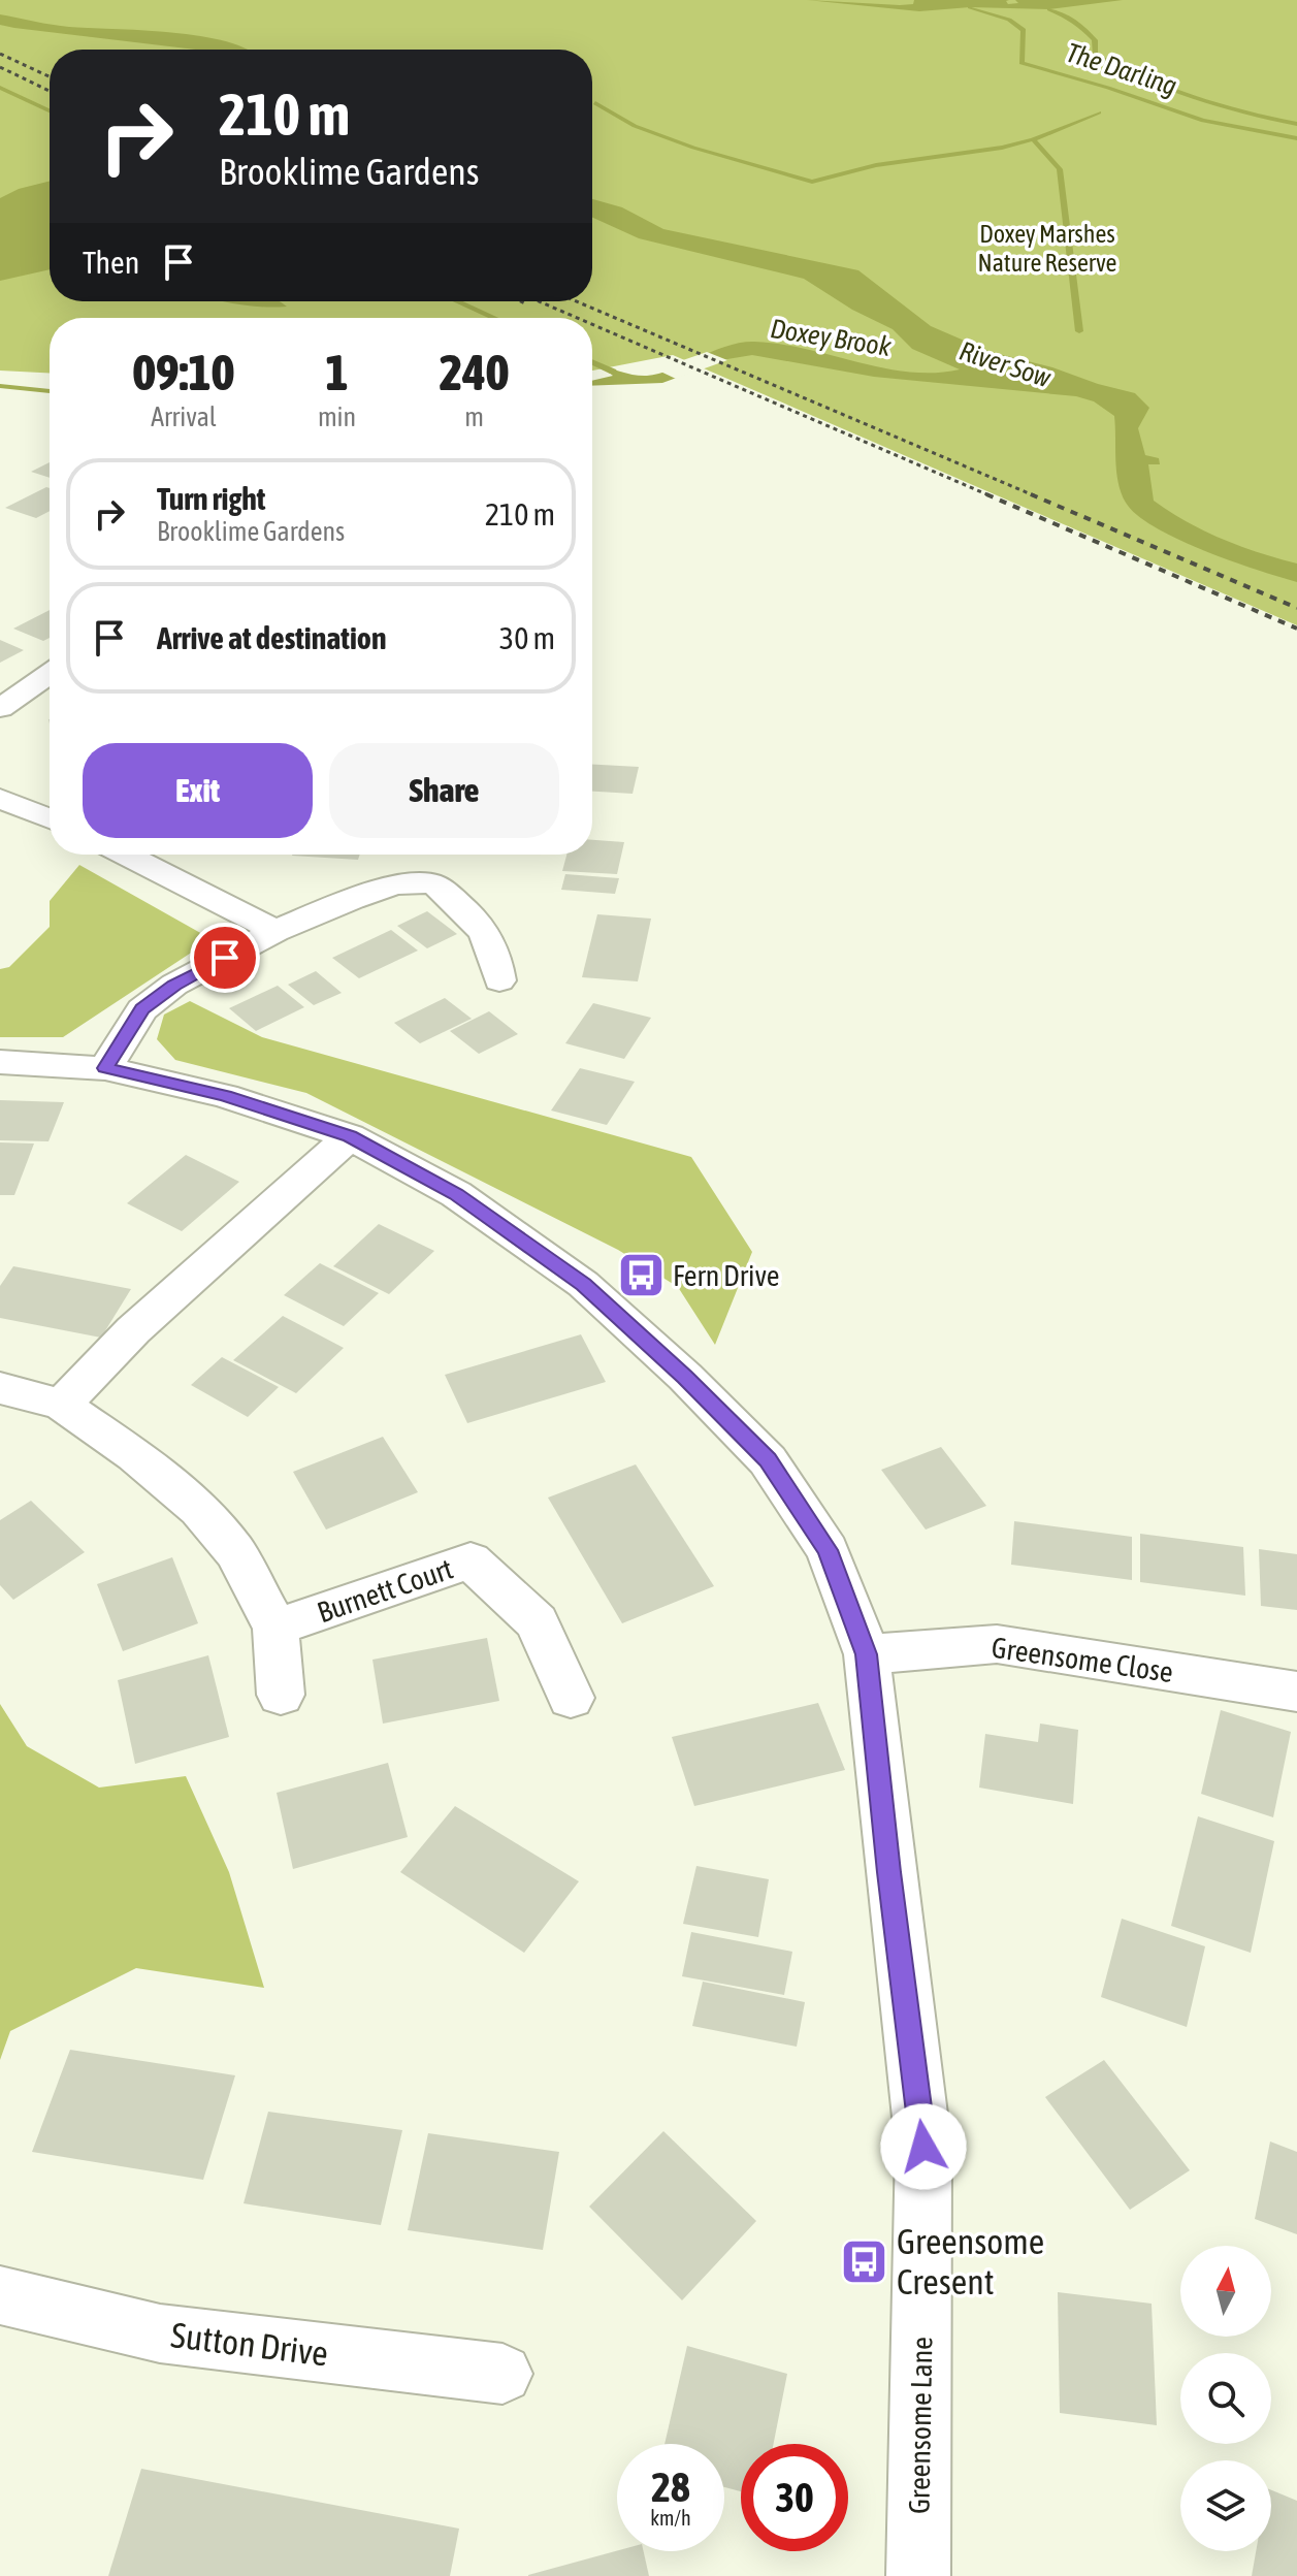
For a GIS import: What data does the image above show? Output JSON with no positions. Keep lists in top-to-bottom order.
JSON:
{
  "streets": {
    "street": [
      "Burnett Court",
      "Greensome Close",
      "Sutton Drive",
      "Greensome Lane"
    ]
  },
  "crossings": [
    ["Greensome Close", "Greensome Lane"]
  ],
  "water": ["The Darling", "Doxey Brook", "River Sow"],
  "parks": ["Doxey Marshes Nature Reserve"],
  "places": {
    "bus stop": ["Fern Drive", "Greensome Cresent"]
  },
  "north": "top",
  "page": {
    "turn": ["210 m", "Brooklime Gardens"],
    "then": "Then",
    "eta": [
      "09:10",
      "Arrival",
      "1",
      "min",
      "240",
      "m"
    ],
    "list": [
      {
        "name": "Turn right",
        "note": "Brooklime Gardens",
        "value": "210 m"
      },
      {
        "name": "Arrive at destination",
        "value": "30 m"
      }
    ],
    "buttons": ["Exit", "Share"],
    "speed": "28 km/h",
    "limit": "30"
  }
}
